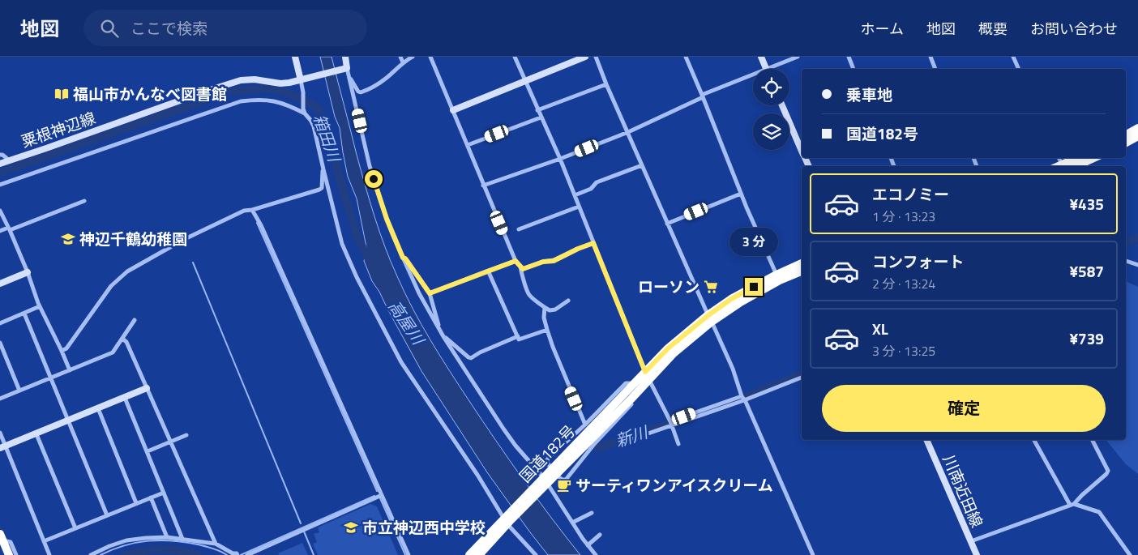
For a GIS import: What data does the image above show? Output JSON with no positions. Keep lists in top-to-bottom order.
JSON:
{
  "streets": {
    "highway": ["国道182号"],
    "main road": ["粟根神辺線", "川南近田線"]
  },
  "water": ["箱田川", "高屋川", "新川"],
  "places": {
    "library": ["福山市かんなべ図書館"],
    "school or university": ["神辺千鶴幼稚園", "市立神辺西中学校"],
    "supermarket": ["ローソン"],
    "cafe": ["サーティワンアイスクリーム"]
  },
  "page": {
    "header": "地図",
    "search": "ここで検索",
    "nav": [
      "ホーム",
      "地図",
      "概要",
      "お問い合わせ"
    ],
    "banner": ["乗車地", "国道182号"],
    "list": [
      {
        "name": "エコノミー",
        "note": "1 分 · 13:23",
        "value": "¥435"
      },
      {
        "name": "コンフォート",
        "note": "2 分 · 13:24",
        "value": "¥587"
      },
      {
        "name": "XL",
        "note": "3 分 · 13:25",
        "value": "¥739"
      }
    ],
    "bubble": "3 分",
    "buttons": "確定"
  }
}
